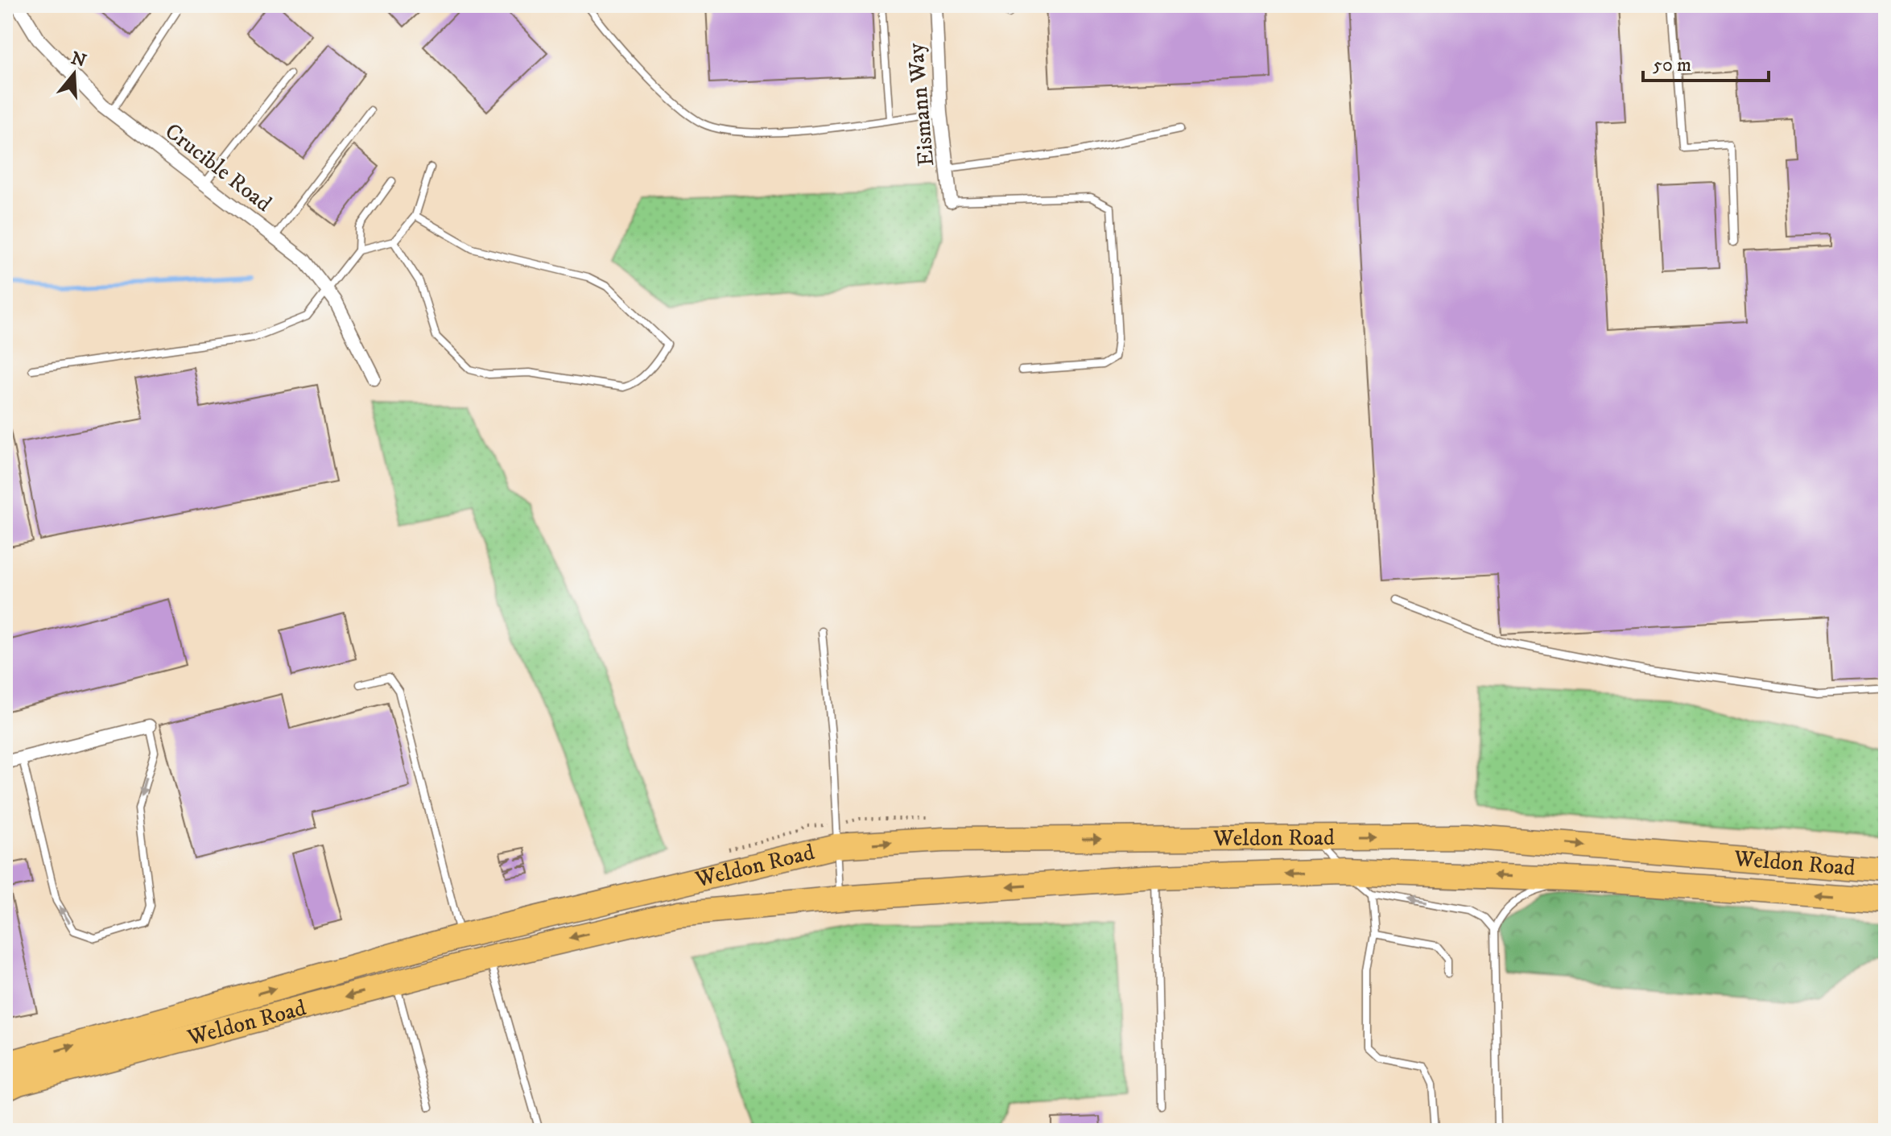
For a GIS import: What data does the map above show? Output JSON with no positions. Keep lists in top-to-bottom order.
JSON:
{
  "streets": {
    "highway": ["Weldon Road"],
    "street": ["Eismann Way", "Crucible Road"]
  },
  "scale_bar": "50 m",
  "north": "top"
}
